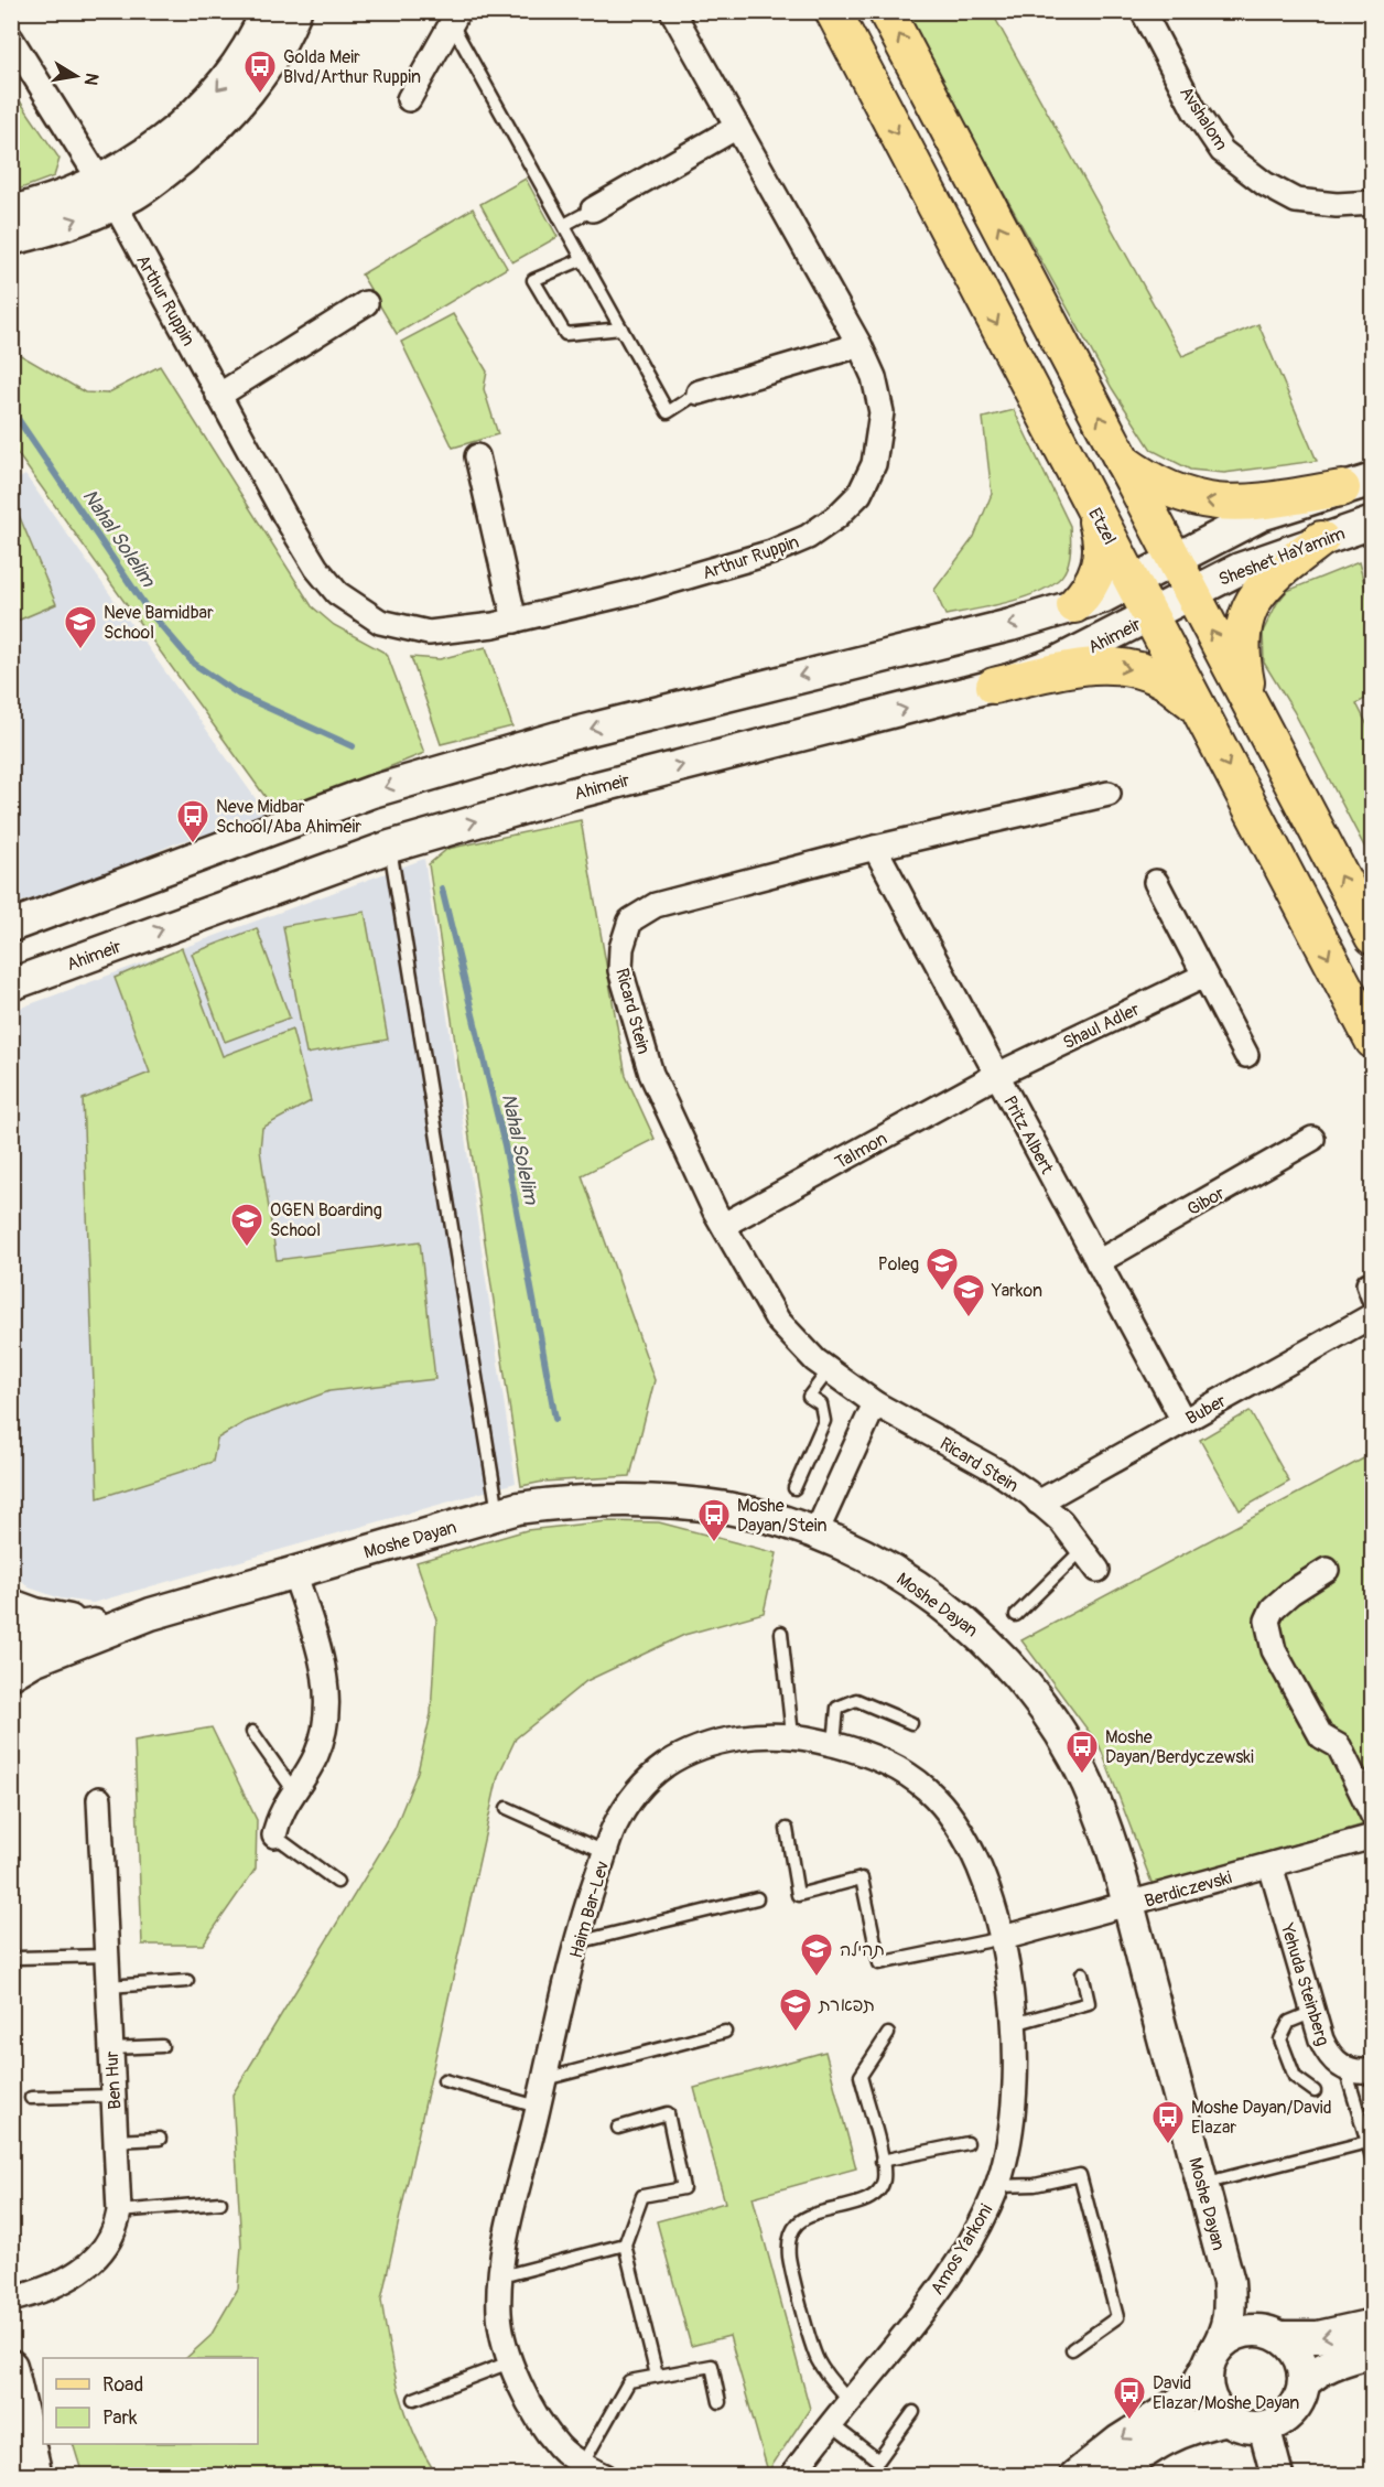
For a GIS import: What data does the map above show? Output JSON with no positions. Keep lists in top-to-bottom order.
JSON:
{
  "streets": {
    "main road": ["Etzel"],
    "street": [
      "Avshalom",
      "Arthur Ruppin",
      "Sheshet HaYamim",
      "Ahimeir",
      "Ricard Stein",
      "Shaul Adler",
      "Pritz Albert",
      "Talmon",
      "Gibor",
      "Buber",
      "Moshe Dayan",
      "Berdiczevski",
      "Haim Bar-Lev",
      "Yehuda Steinberg",
      "Ben Hur",
      "Amos Yarkoni"
    ]
  },
  "crossings": [
    ["Etzel", "Ahimeir"],
    ["Sheshet HaYamim", "Ahimeir"],
    ["Ricard Stein", "Pritz Albert"],
    ["Ricard Stein", "Talmon"],
    ["Ricard Stein", "Buber"],
    ["Shaul Adler", "Pritz Albert"],
    ["Shaul Adler", "Talmon"],
    ["Pritz Albert", "Talmon"],
    ["Pritz Albert", "Gibor"],
    ["Pritz Albert", "Buber"],
    ["Moshe Dayan", "Berdiczevski"],
    ["Berdiczevski", "Haim Bar-Lev"],
    ["Berdiczevski", "Yehuda Steinberg"],
    ["Berdiczevski", "Amos Yarkoni"],
    ["Haim Bar-Lev", "Amos Yarkoni"]
  ],
  "water": ["Nahal Solelim"],
  "places": {
    "bus stop": [
      "Golda Meir Blvd/Arthur Ruppin",
      "Neve Midbar School/Aba Ahimeir",
      "Moshe Dayan/Stein",
      "Moshe Dayan/Berdyczewski",
      "Moshe Dayan/David Elazar",
      "David Elazar/Moshe Dayan"
    ],
    "school or university": [
      "Neve Bamidbar School",
      "OGEN Boarding School",
      "Poleg",
      "Yarkon",
      "תהילה",
      "תפארת"
    ]
  },
  "legend": ["Road", "Park"],
  "north": "right"
}
